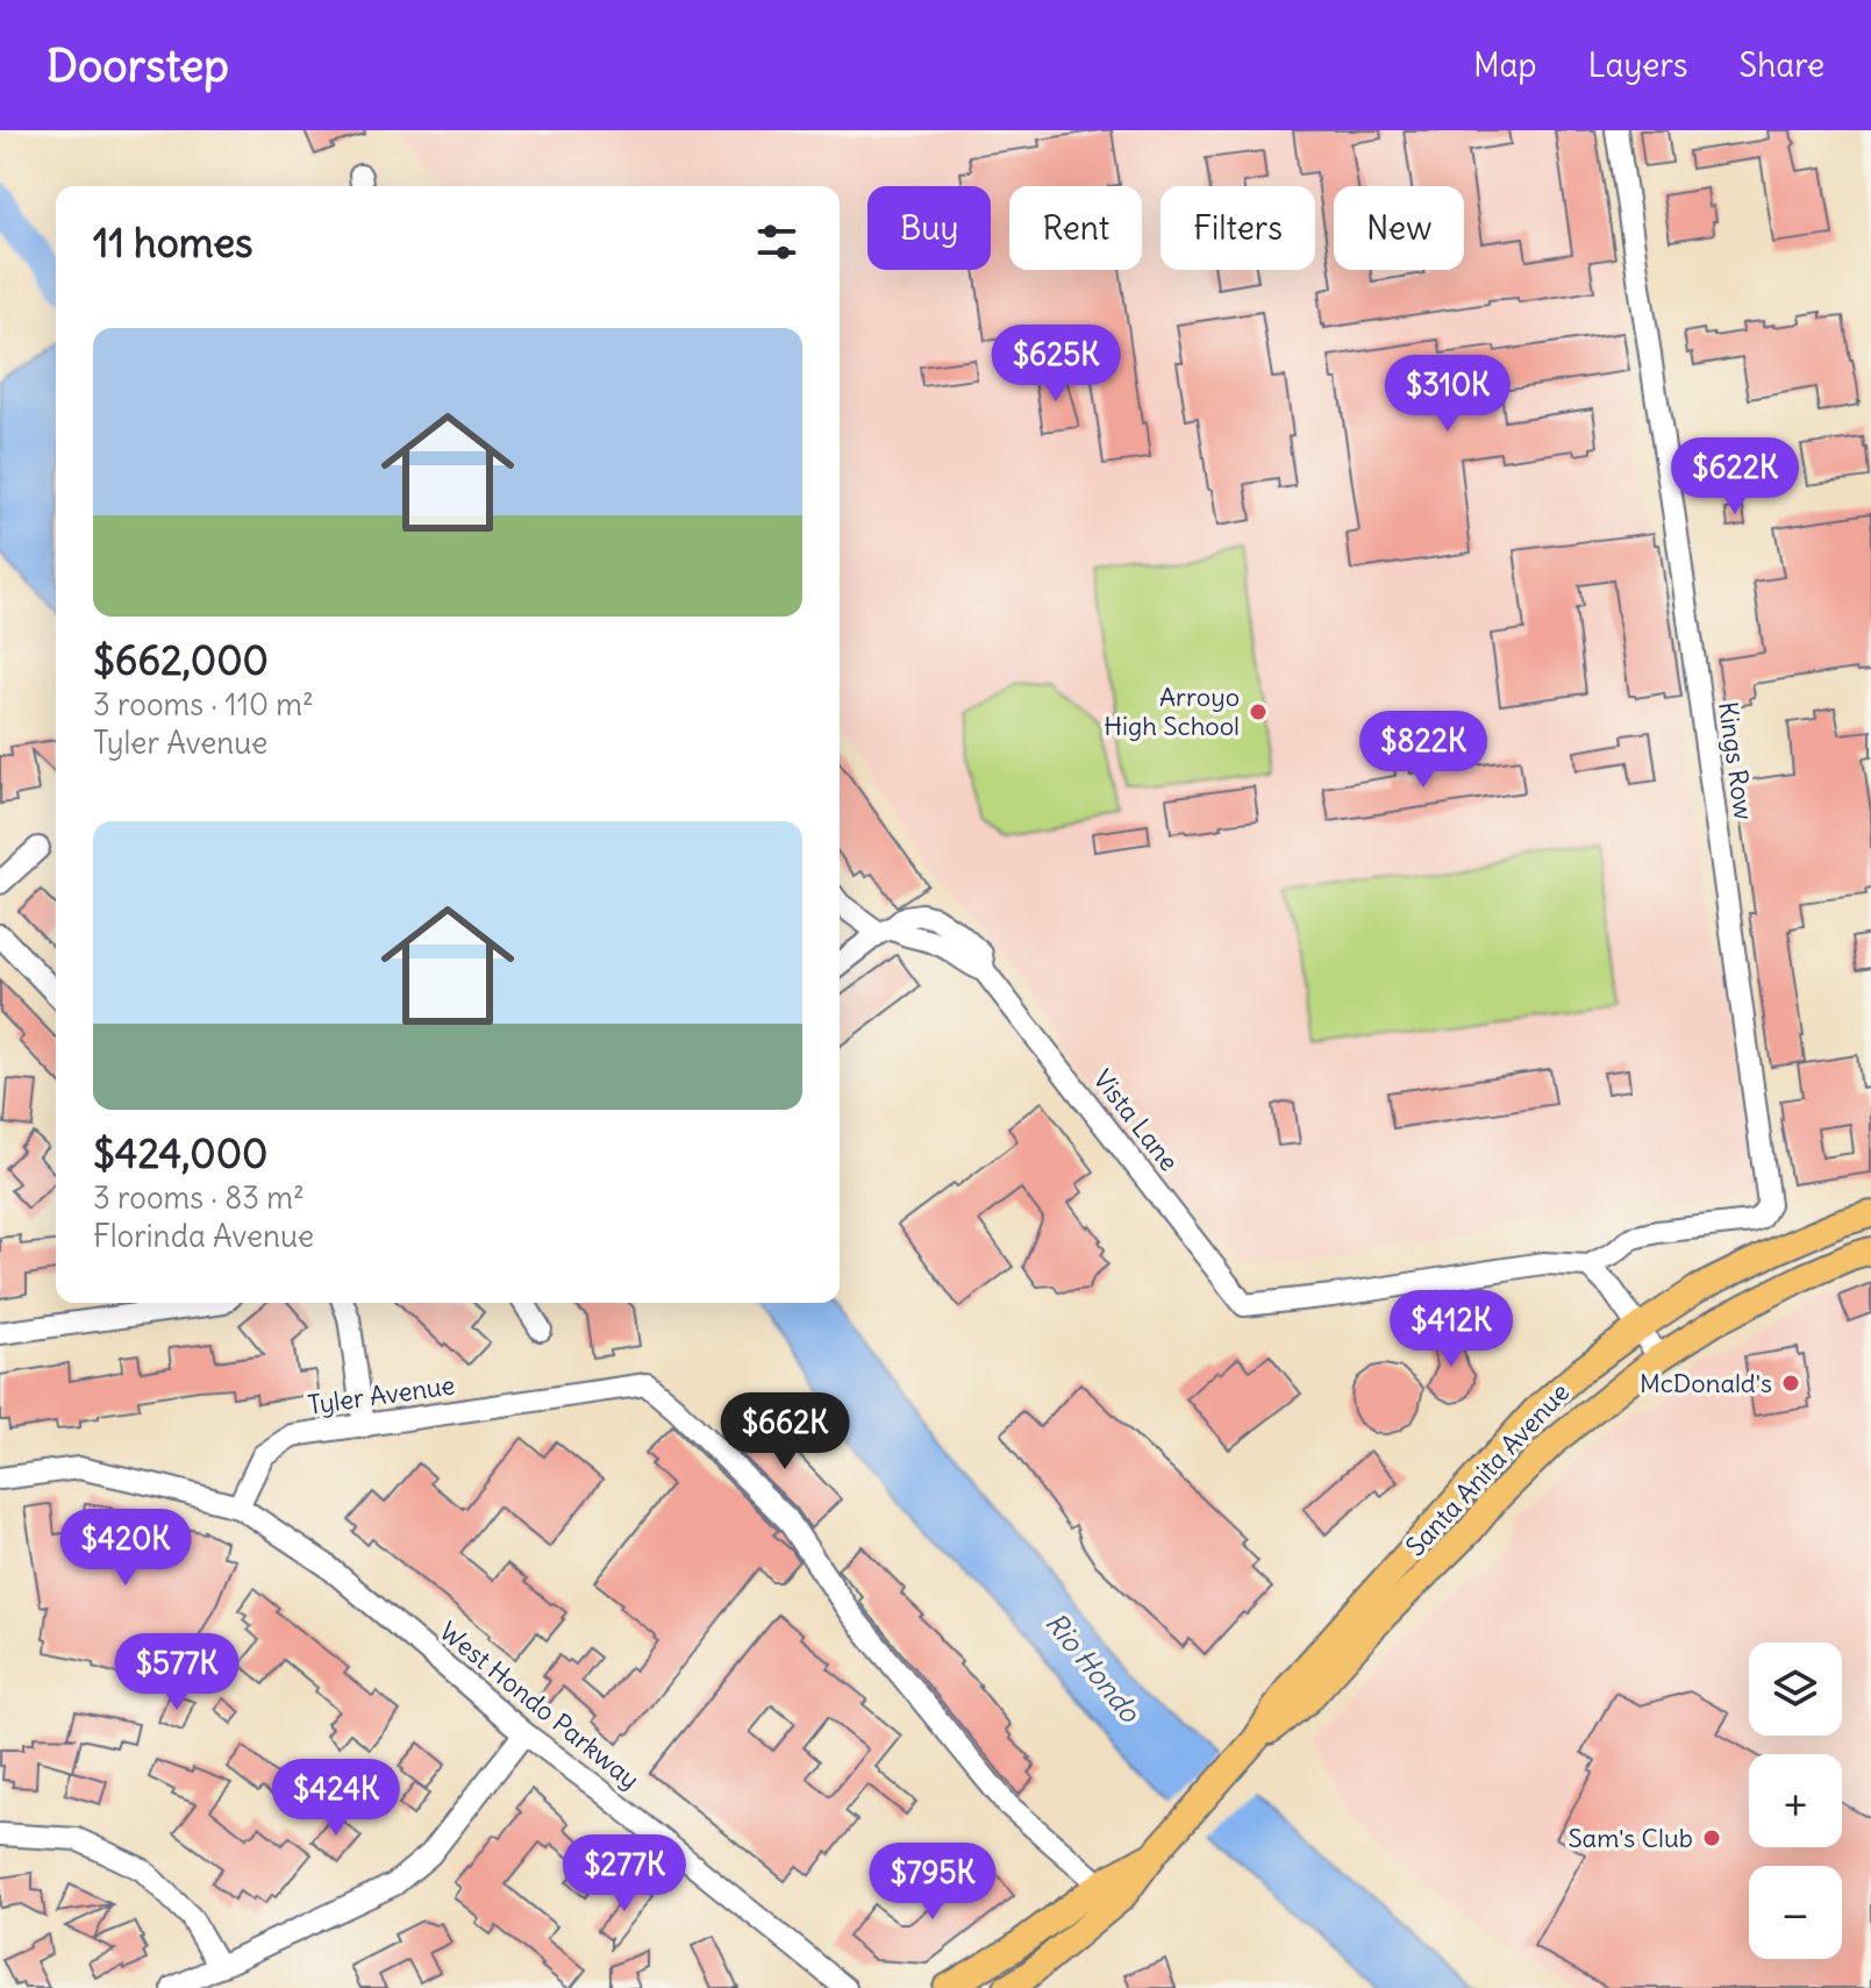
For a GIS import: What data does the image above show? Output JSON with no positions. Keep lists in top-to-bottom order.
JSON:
{
  "streets": {
    "main road": ["Santa Anita Avenue"],
    "street": [
      "Kings Row",
      "Vista Lane",
      "Tyler Avenue",
      "West Hondo Parkway"
    ]
  },
  "crossings": [
    ["Kings Row", "Vista Lane"],
    ["Tyler Avenue", "Santa Anita Avenue"],
    ["Tyler Avenue", "West Hondo Parkway"]
  ],
  "water": ["Rio Hondo"],
  "places": ["Arroyo High School", "McDonald's", "Sam's Club"],
  "page": {
    "header": "Doorstep",
    "nav": ["Map", "Layers", "Share"],
    "chip": [
      "Buy",
      "Rent",
      "Filters",
      "New"
    ],
    "heading": "11 homes",
    "list": [
      {
        "name": "$662,000",
        "note": "3 rooms · 110 m² · Tyler Avenue"
      },
      {
        "name": "$424,000",
        "note": "3 rooms · 83 m² · Florinda Avenue"
      }
    ],
    "price": [
      "$625K",
      "$310K",
      "$622K",
      "$822K",
      "$412K",
      "$662K",
      "$420K",
      "$577K",
      "$424K",
      "$277K",
      "$795K"
    ],
    "map_buttons": ["+", "−"]
  }
}
